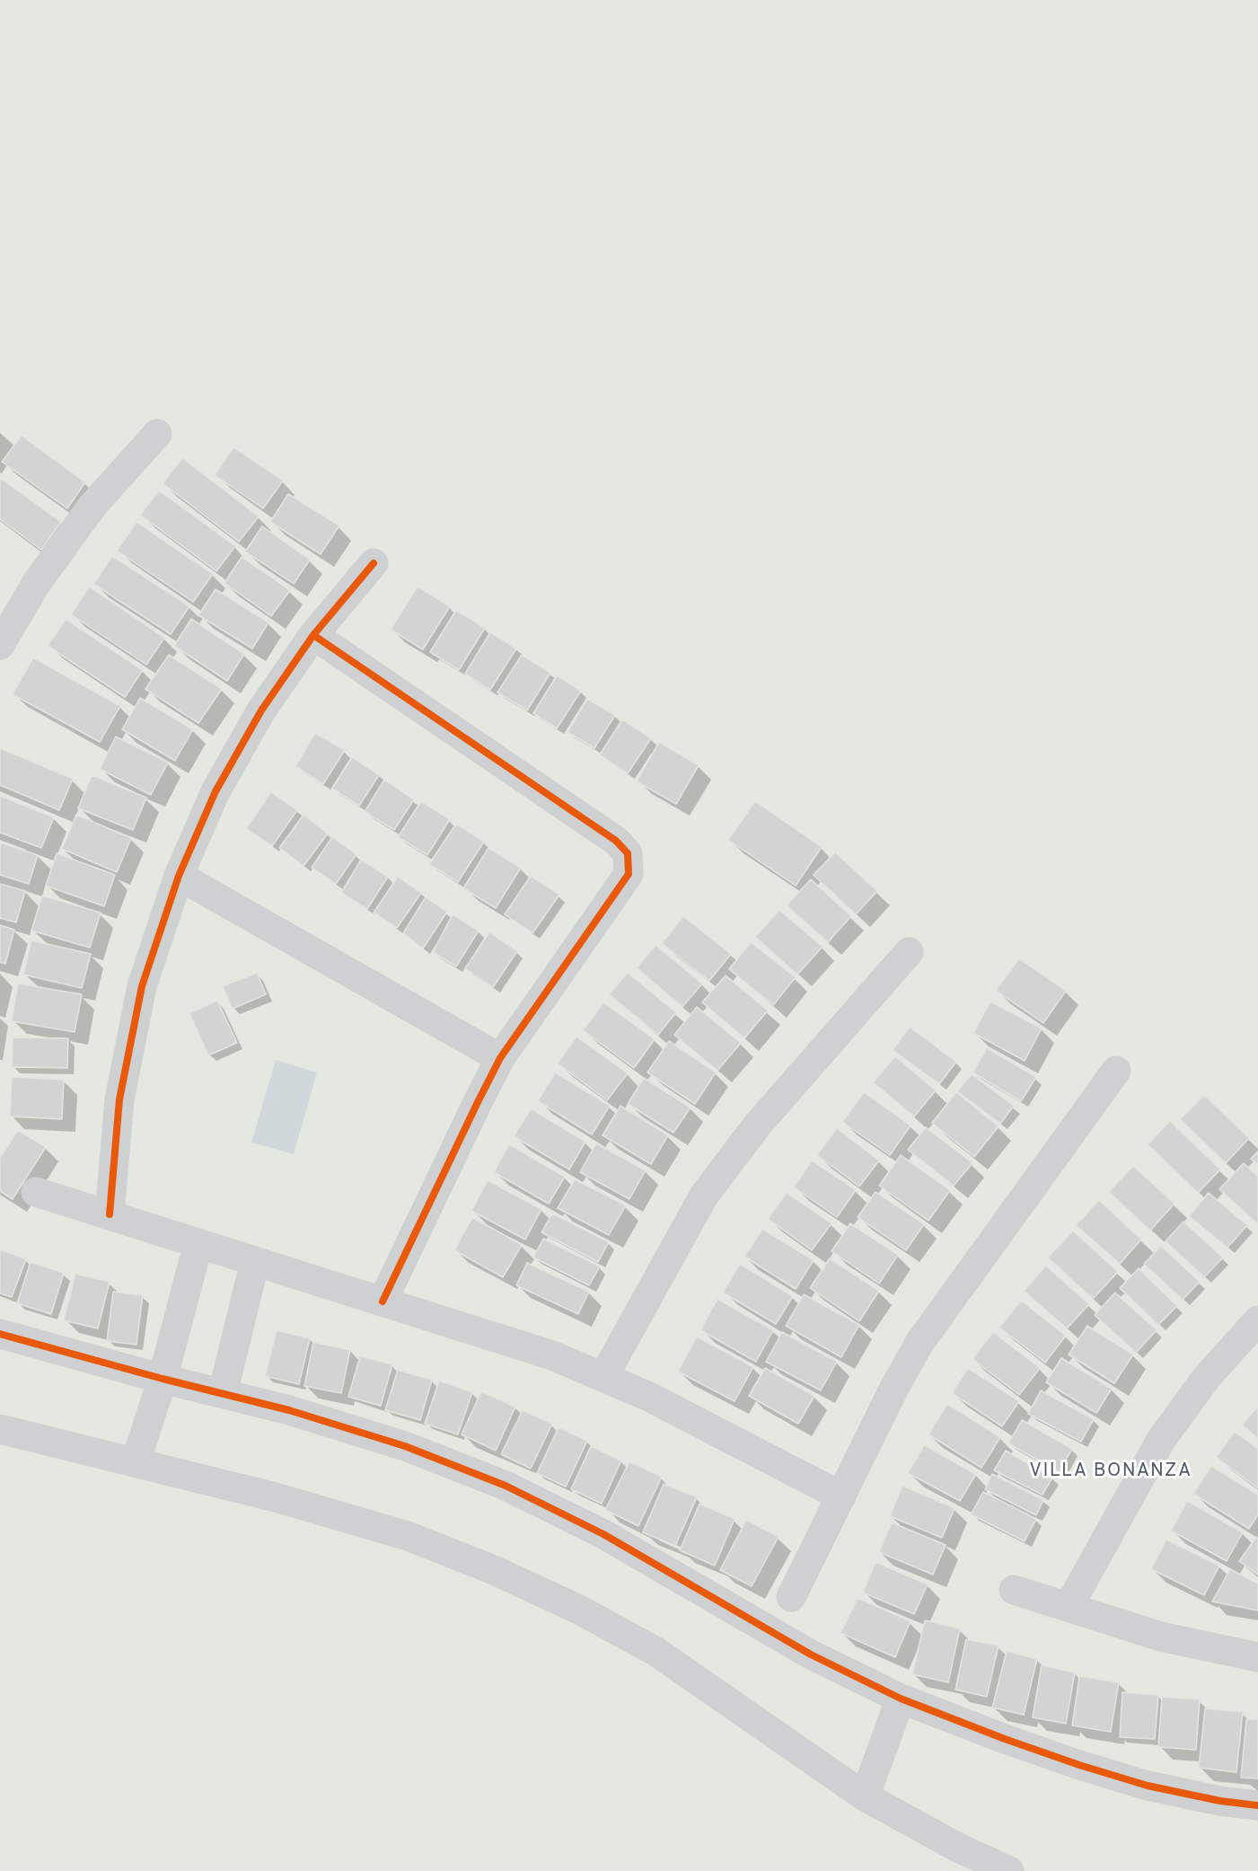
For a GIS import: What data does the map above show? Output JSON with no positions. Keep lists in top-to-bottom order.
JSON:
{
  "districts": ["VILLA BONANZA"]
}
